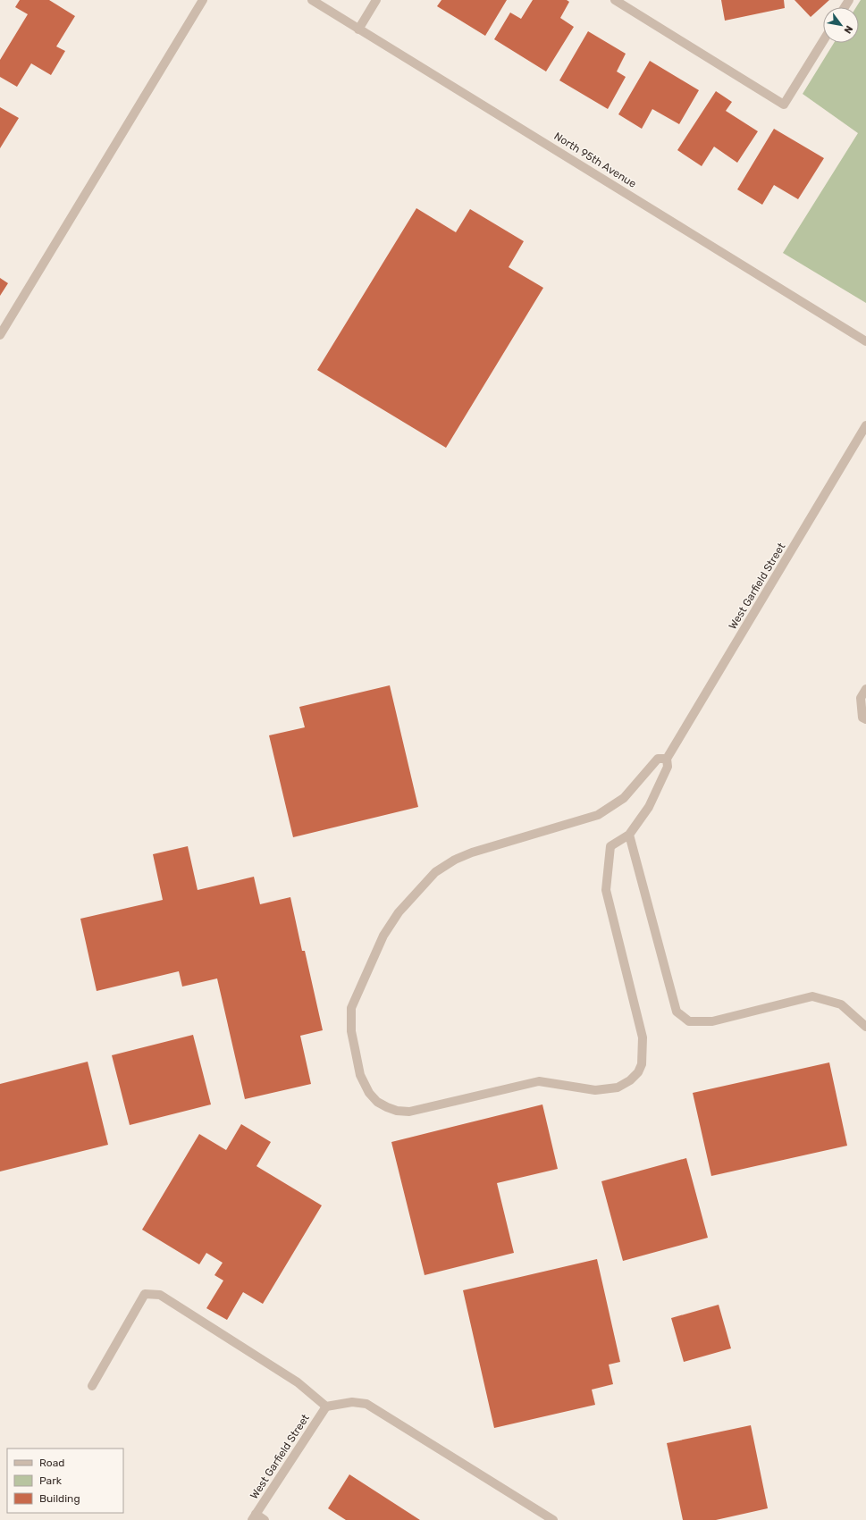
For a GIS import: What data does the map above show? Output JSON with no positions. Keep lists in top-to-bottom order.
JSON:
{
  "streets": {
    "street": ["North 95th Avenue", "West Garfield Street"]
  },
  "legend": ["Road", "Park", "Building"],
  "north": "bottom right"
}
